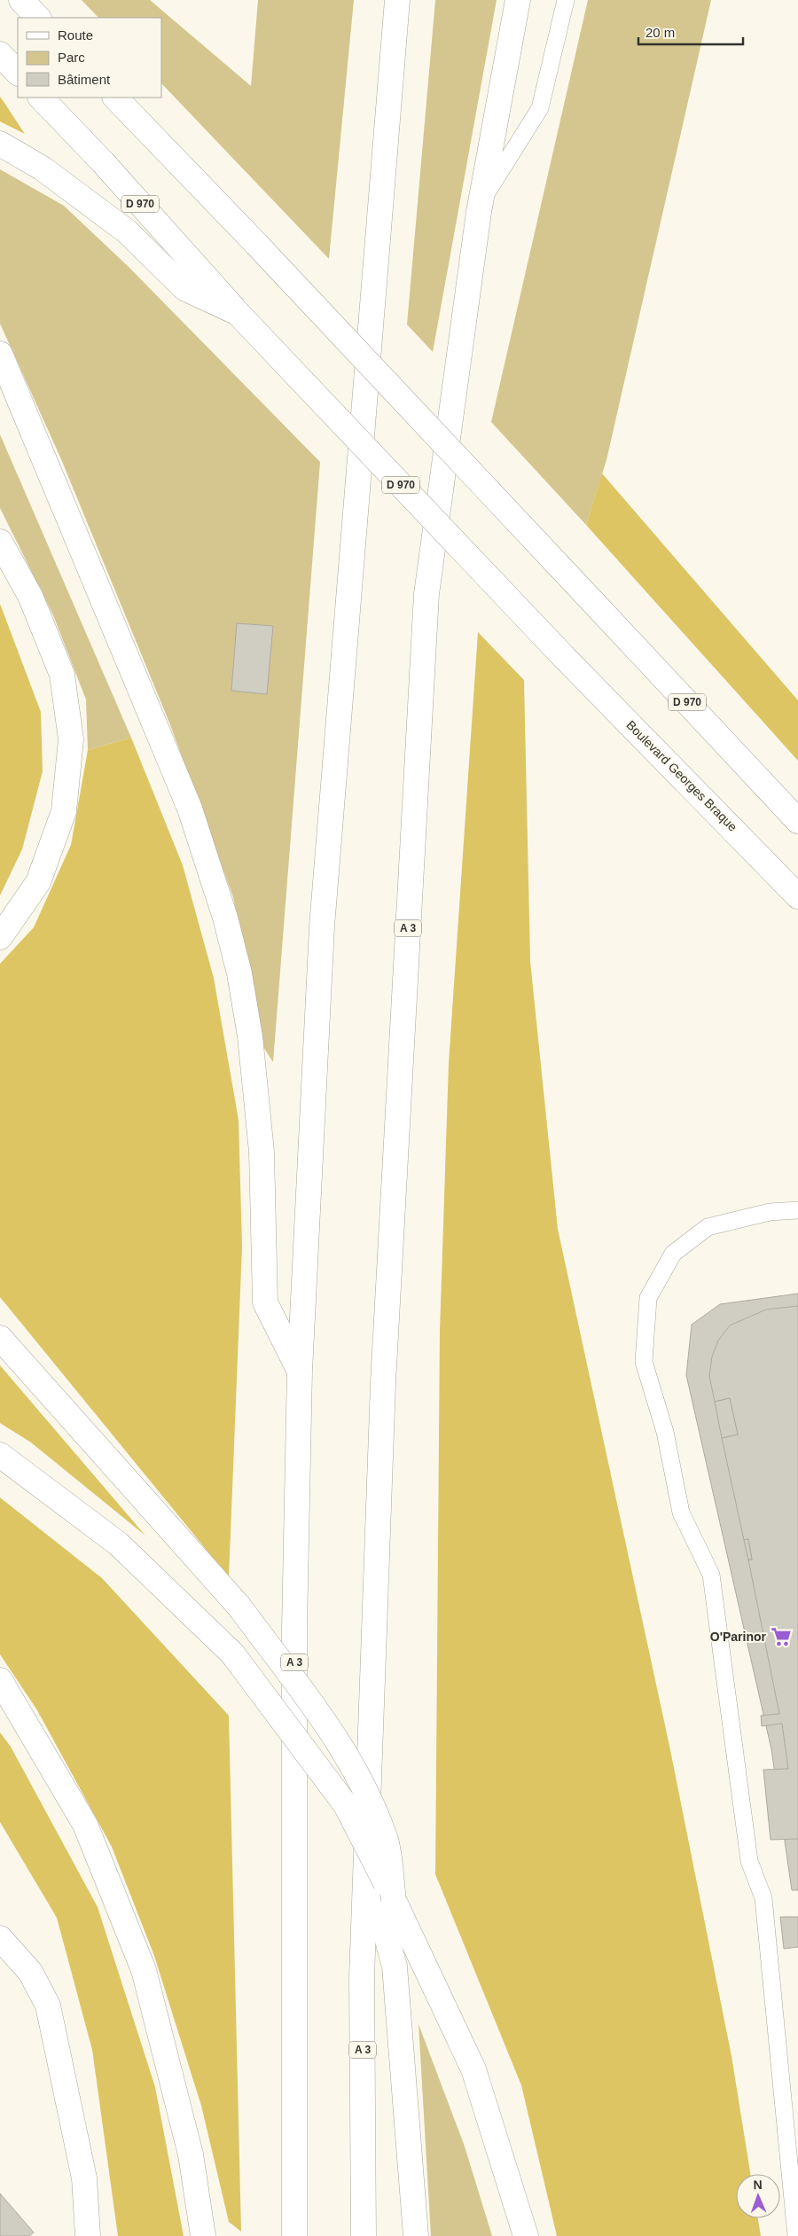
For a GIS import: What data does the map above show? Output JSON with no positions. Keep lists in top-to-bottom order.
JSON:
{
  "streets": {
    "main road": ["D 970", "Boulevard Georges Braque", "A 3"]
  },
  "crossings": [
    ["D 970", "Boulevard Georges Braque"]
  ],
  "places": {
    "supermarket": ["O'Parinor"]
  },
  "legend": ["Route", "Parc", "Bâtiment"],
  "scale_bar": "20 m",
  "north": "top"
}
